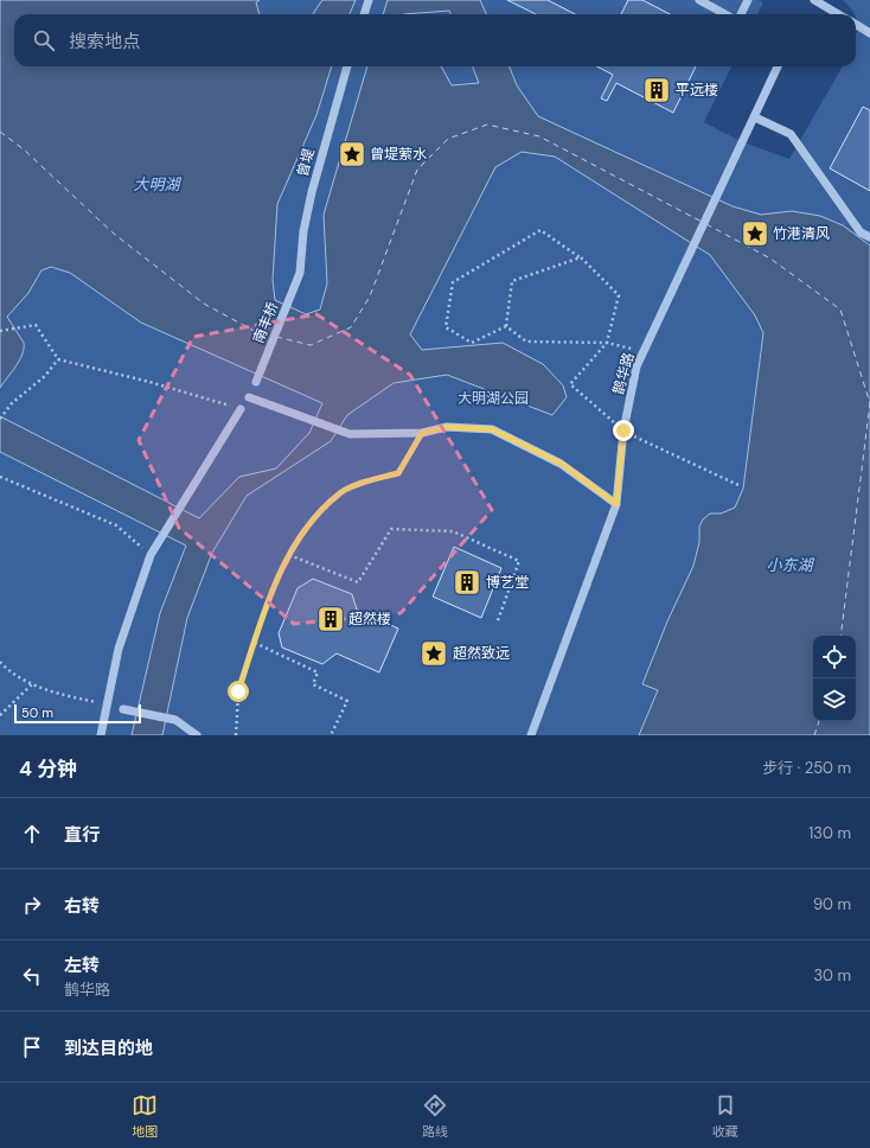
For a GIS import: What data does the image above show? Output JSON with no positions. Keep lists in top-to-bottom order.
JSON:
{
  "streets": {
    "lane": ["曾堤", "南丰桥", "鹊华路"]
  },
  "crossings": [
    ["曾堤", "南丰桥"]
  ],
  "water": ["大明湖", "小东湖"],
  "parks": ["大明湖公园"],
  "places": {
    "building": ["平远楼", "博艺堂", "超然楼"],
    "place": ["曾堤萦水", "竹港清风", "超然致远"]
  },
  "scale_bar": "50 m",
  "page": {
    "search": "搜索地点",
    "scale": "50 m",
    "heading": ["4 分钟", "步行 · 250 m"],
    "list": [
      ["直行", "130 m"],
      ["右转", "90 m"],
      ["左转", "鹊华路", "30 m"],
      "到达目的地"
    ],
    "nav": ["地图", "路线", "收藏"]
  }
}
